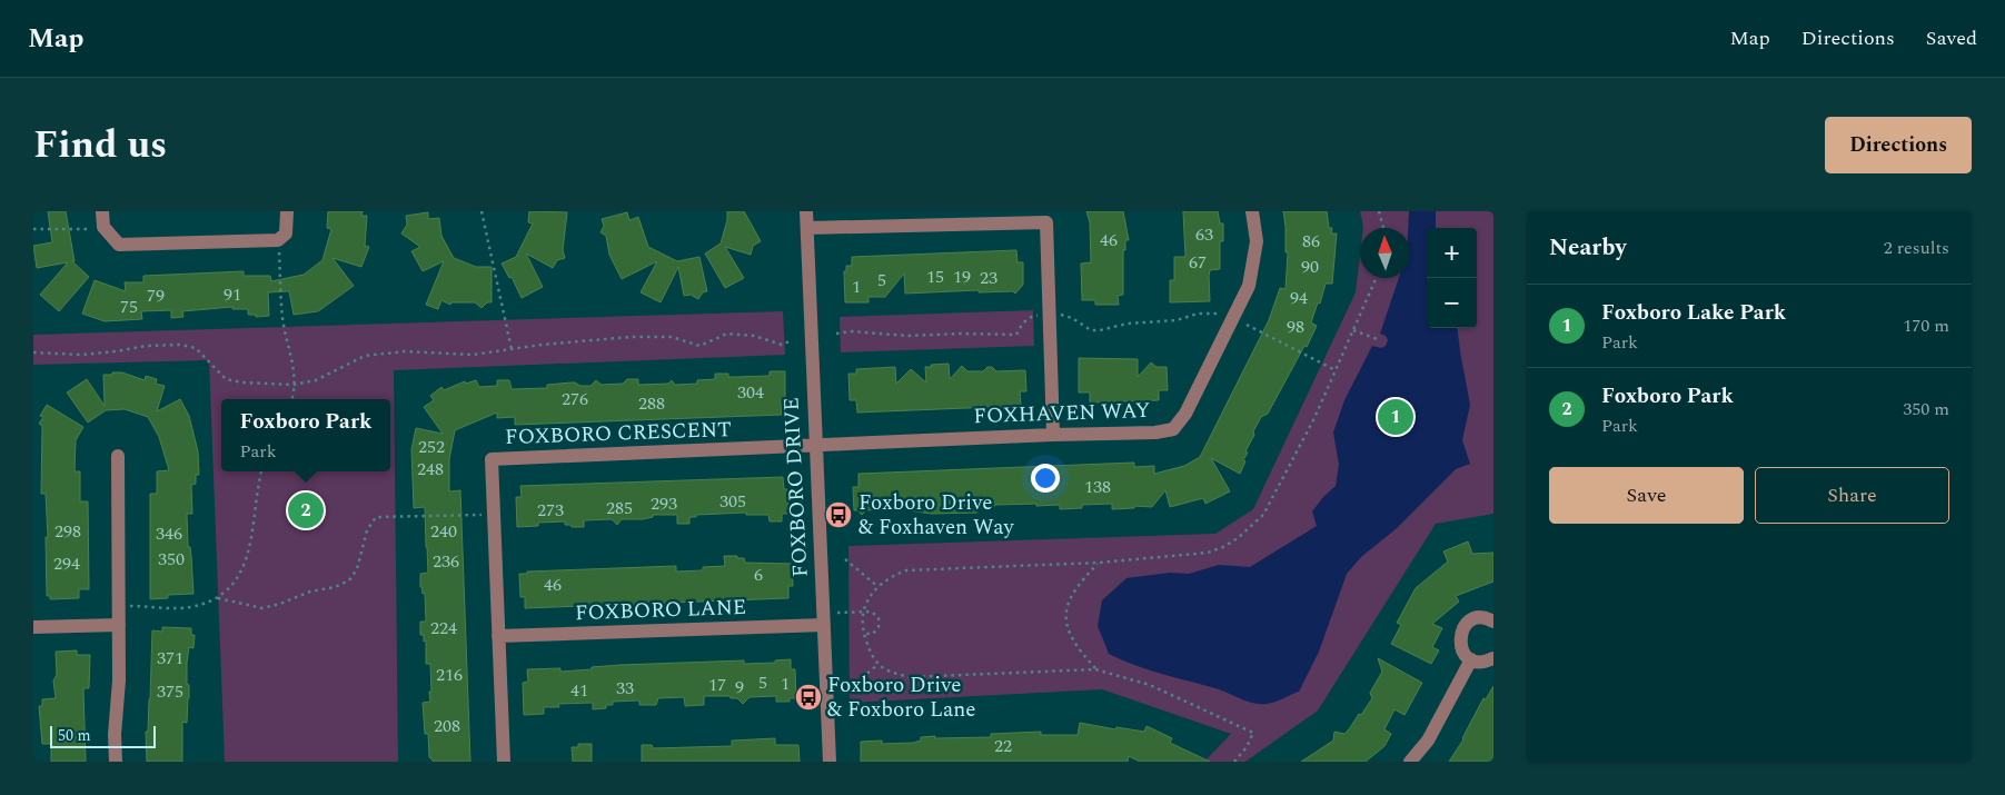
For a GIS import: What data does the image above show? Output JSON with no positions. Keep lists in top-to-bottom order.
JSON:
{
  "streets": {
    "street": [
      "FOXHAVEN WAY",
      "FOXBORO CRESCENT",
      "FOXBORO DRIVE",
      "FOXBORO LANE"
    ]
  },
  "crossings": [
    ["FOXHAVEN WAY", "FOXBORO CRESCENT"],
    ["FOXHAVEN WAY", "FOXBORO DRIVE"],
    ["FOXBORO CRESCENT", "FOXBORO DRIVE"],
    ["FOXBORO CRESCENT", "FOXBORO LANE"],
    ["FOXBORO DRIVE", "FOXBORO LANE"]
  ],
  "places": {
    "bus stop": ["Foxboro Drive & Foxhaven Way", "Foxboro Drive & Foxboro Lane"]
  },
  "house_numbers": [
    "63",
    "46",
    "86",
    "67",
    "90",
    "15",
    "19",
    "23",
    "5",
    "1",
    "91",
    "79",
    "94",
    "75",
    "98",
    "304",
    "276",
    "288",
    "252",
    "248",
    "138",
    "305",
    "293",
    "285",
    "273",
    "298",
    "240",
    "346",
    "350",
    "236",
    "294",
    "6",
    "46",
    "224",
    "371",
    "216",
    "5",
    "1",
    "17",
    "9",
    "33",
    "41",
    "375",
    "208",
    "22"
  ],
  "scale_bar": "50 m",
  "north": "top",
  "page": {
    "header": "Map",
    "nav": ["Map", "Directions", "Saved"],
    "title": "Find us",
    "buttons": [
      "Directions",
      ["Save", "Share"]
    ],
    "heading": ["Nearby", "2 results"],
    "map_buttons": ["+", "−"],
    "list": [
      {
        "mark": "1",
        "name": "Foxboro Lake Park",
        "note": "Park",
        "value": "170 m"
      },
      {
        "mark": "2",
        "name": "Foxboro Park",
        "note": "Park",
        "value": "350 m"
      }
    ],
    "pins": ["1", "2"],
    "popup": ["Foxboro Park", "Park"],
    "scale": "50 m"
  }
}
